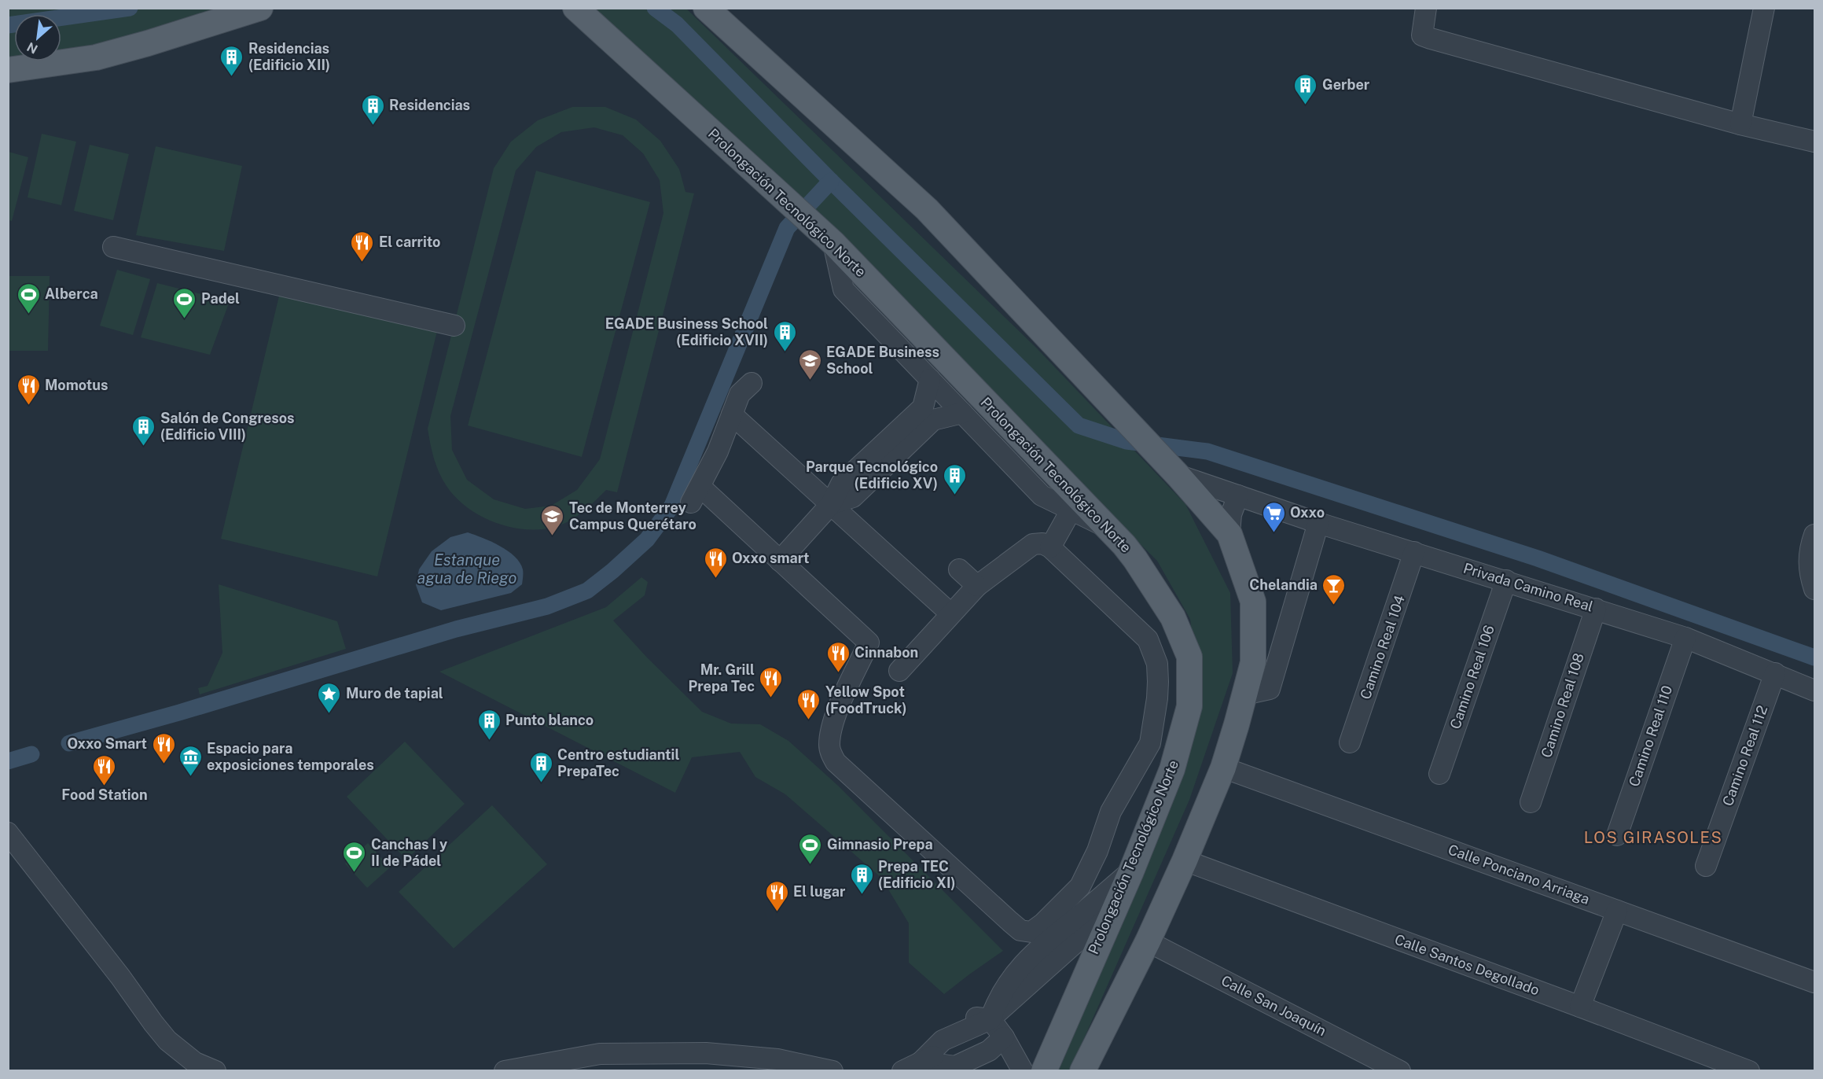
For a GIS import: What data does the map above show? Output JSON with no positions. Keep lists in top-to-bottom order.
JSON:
{
  "streets": {
    "main road": ["Prolongación Tecnológico Norte"],
    "street": [
      "Privada Camino Real",
      "Camino Real 104",
      "Camino Real 106",
      "Camino Real 108",
      "Camino Real 110",
      "Camino Real 112",
      "Calle Ponciano Arriaga",
      "Calle Santos Degollado",
      "Calle San Joaquín"
    ]
  },
  "crossings": [
    ["Privada Camino Real", "Camino Real 104"],
    ["Privada Camino Real", "Camino Real 106"],
    ["Privada Camino Real", "Camino Real 108"],
    ["Privada Camino Real", "Camino Real 110"],
    ["Privada Camino Real", "Camino Real 112"]
  ],
  "districts": ["LOS GIRASOLES"],
  "water": ["Estanque agua de Riego"],
  "places": {
    "building": [
      "Residencias (Edificio XII)",
      "Gerber",
      "Residencias",
      "EGADE Business School (Edificio XVII)",
      "Salón de Congresos (Edificio VIII)",
      "Parque Tecnológico (Edificio XV)",
      "Punto blanco",
      "Centro estudiantil PrepaTec",
      "Prepa TEC (Edificio XI)"
    ],
    "restaurant": [
      "El carrito",
      "Momotus",
      "Oxxo smart",
      "Cinnabon",
      "Mr. Grill Prepa Tec",
      "Yellow Spot (FoodTruck)",
      "Oxxo Smart",
      "Food Station",
      "El lugar"
    ],
    "sports": [
      "Alberca",
      "Padel",
      "Gimnasio Prepa",
      "Canchas I y II de Pádel"
    ],
    "school or university": ["EGADE Business School", "Tec de Monterrey Campus Querétaro"],
    "supermarket": ["Oxxo"],
    "bar": ["Chelandia"],
    "place": ["Muro de tapial"],
    "museum": ["Espacio para exposiciones temporales"]
  },
  "north": "bottom left"
}
